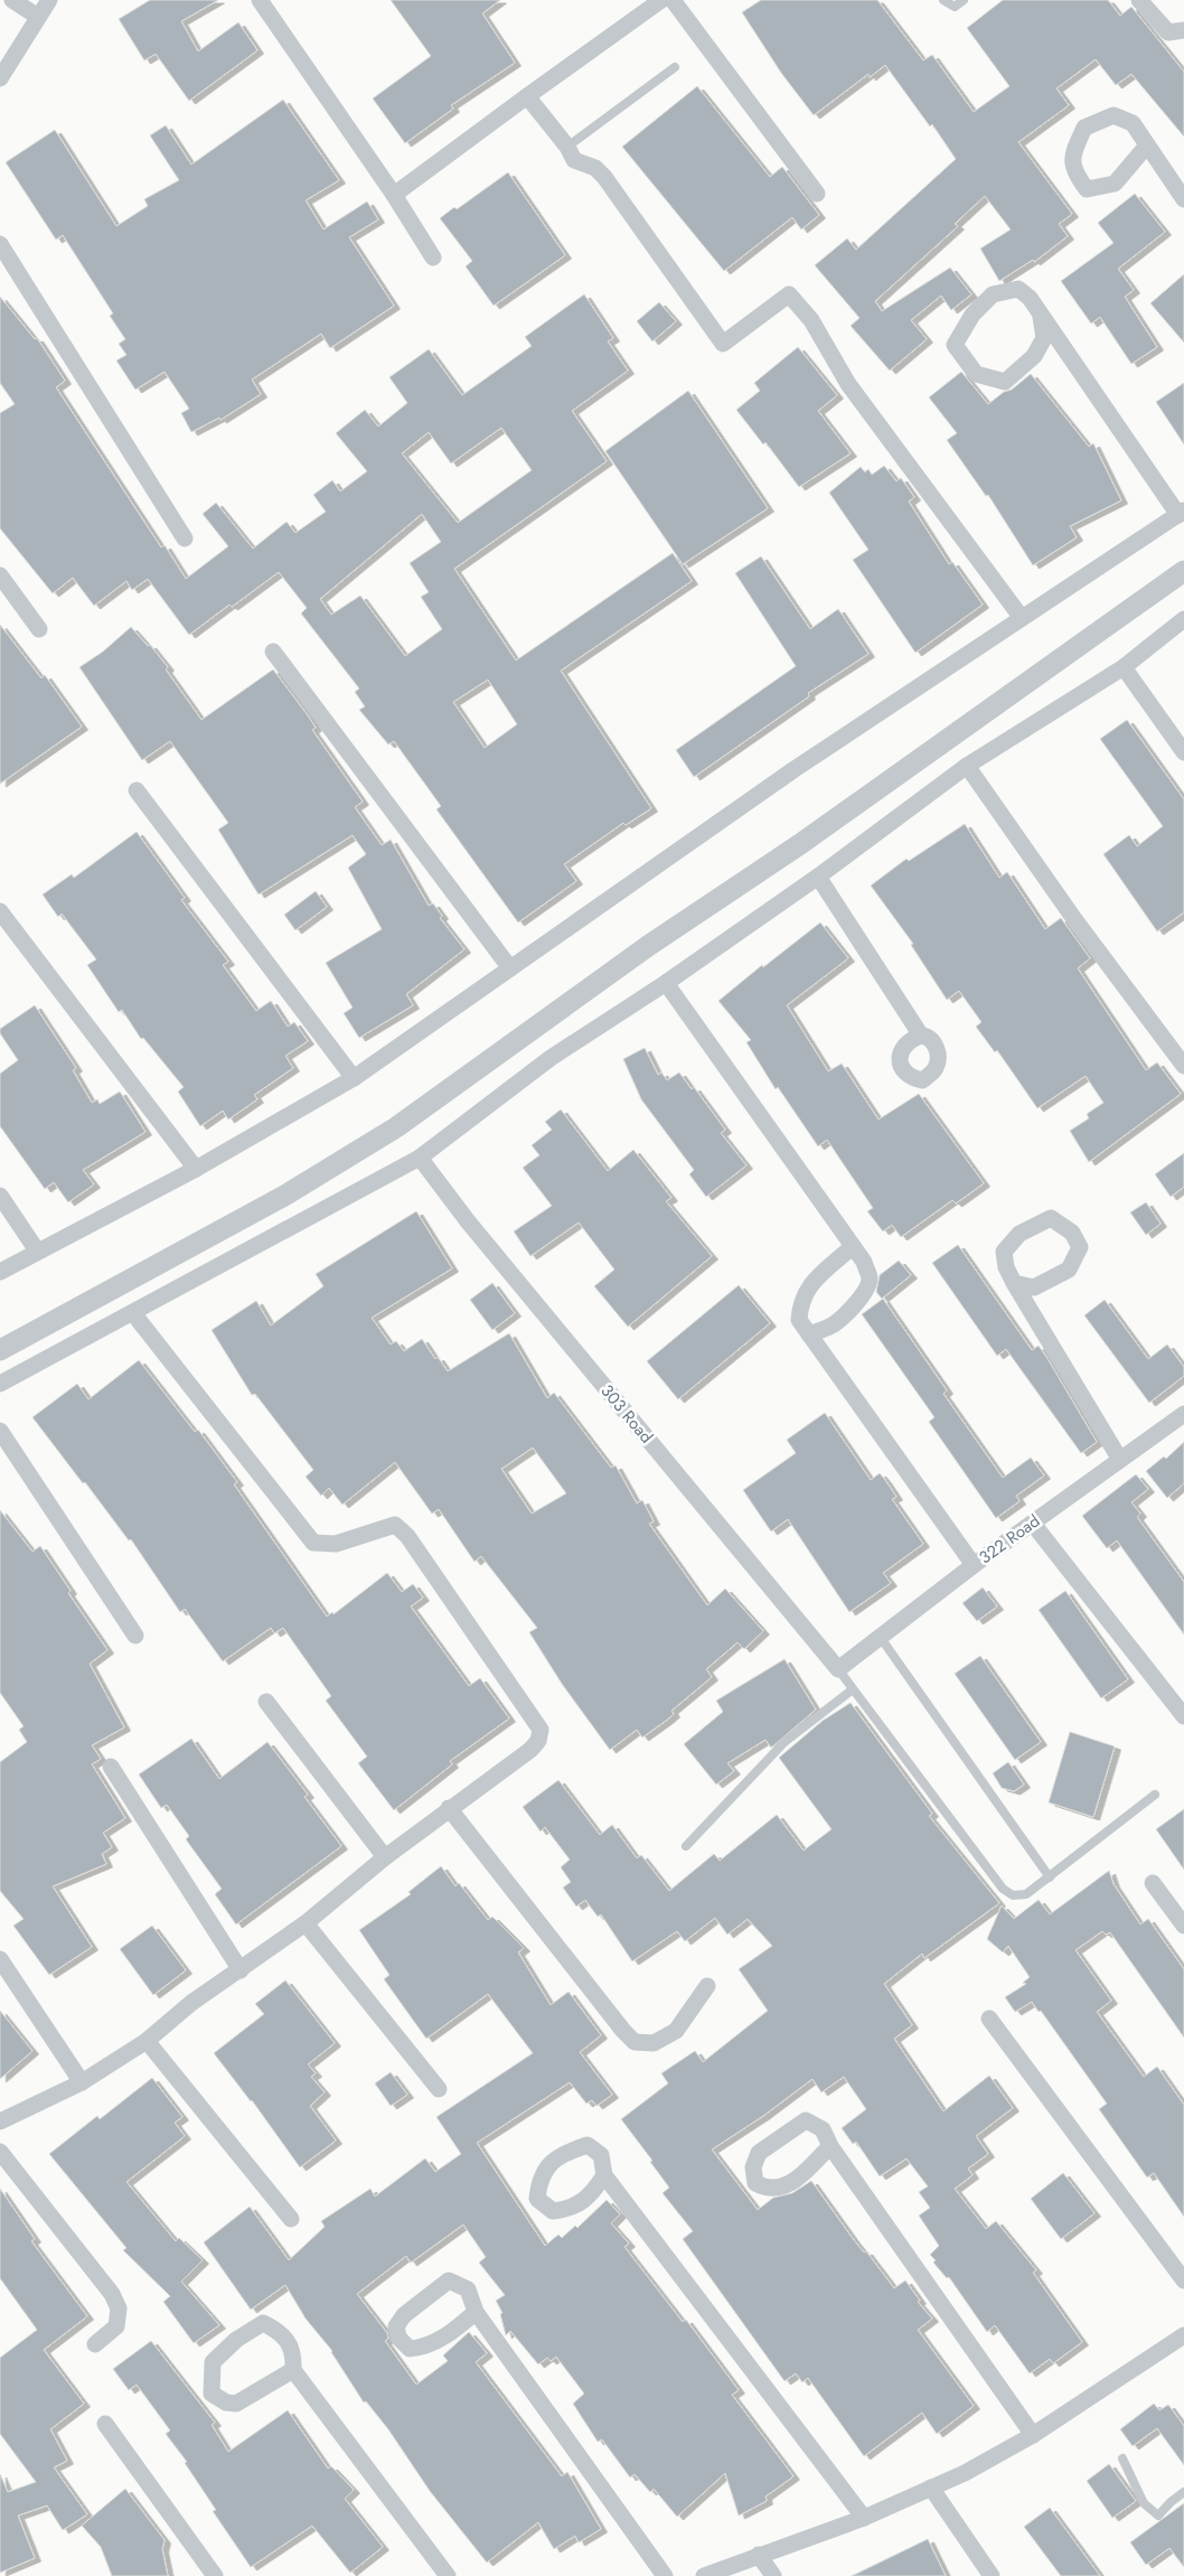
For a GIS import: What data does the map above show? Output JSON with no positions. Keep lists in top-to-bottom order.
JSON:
{
  "streets": {
    "street": ["303 Road", "322 Road"]
  },
  "crossings": [
    ["303 Road", "322 Road"]
  ]
}
